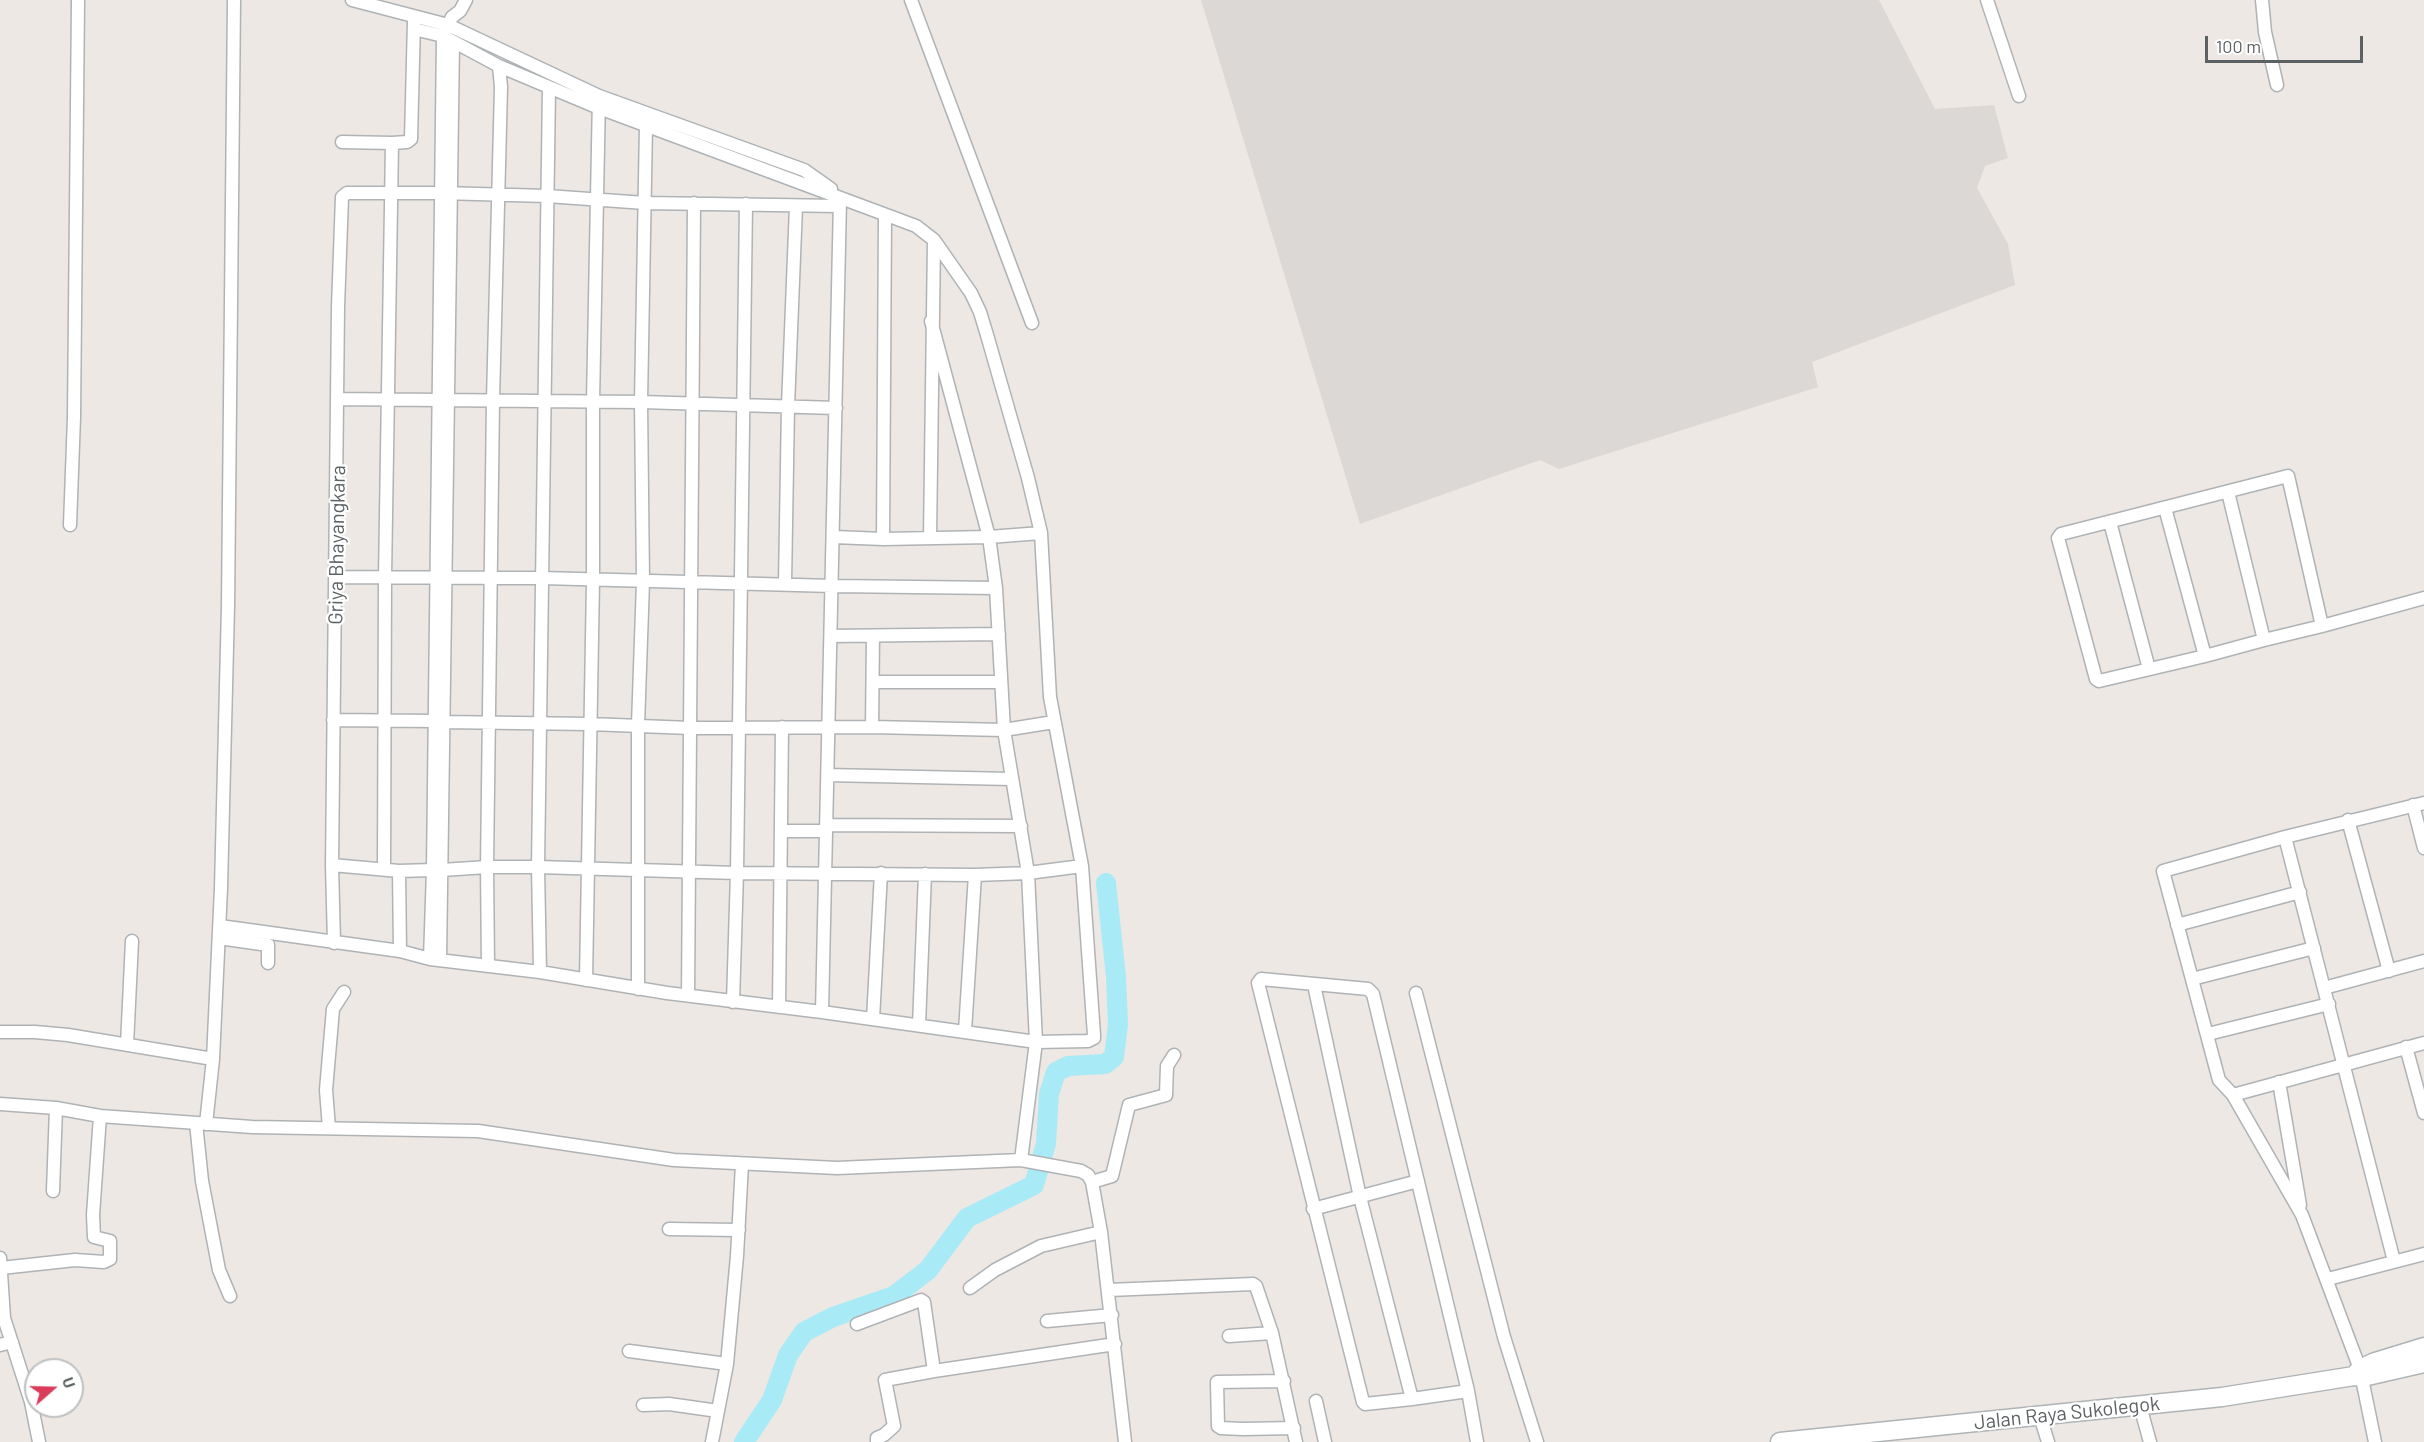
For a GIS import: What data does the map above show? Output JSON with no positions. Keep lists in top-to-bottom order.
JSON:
{
  "streets": {
    "street": ["Griya Bhayangkara", "Jalan Raya Sukolegok"]
  },
  "scale_bar": "100 m",
  "north": "right"
}
